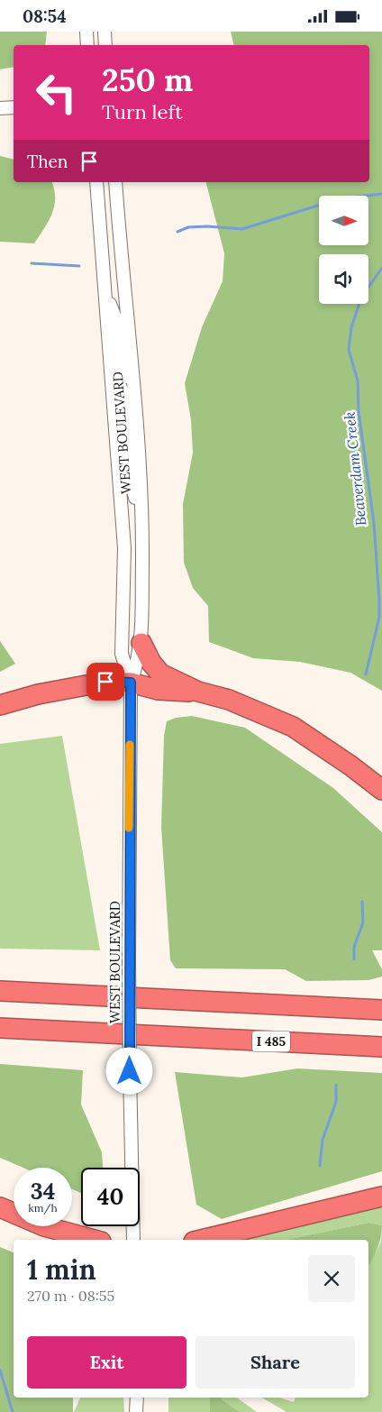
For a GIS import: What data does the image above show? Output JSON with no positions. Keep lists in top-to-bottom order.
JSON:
{
  "streets": {
    "highway": ["I 485"],
    "street": ["WEST BOULEVARD"]
  },
  "water": ["Beaverdam Creek"],
  "north": "right",
  "page": {
    "status": "08:54",
    "turn": ["250 m", "Turn left"],
    "then": "Then",
    "speed": "34 km/h",
    "limit": "40",
    "heading": ["1 min", "270 m · 08:55"],
    "buttons": ["Exit", "Share"]
  }
}
